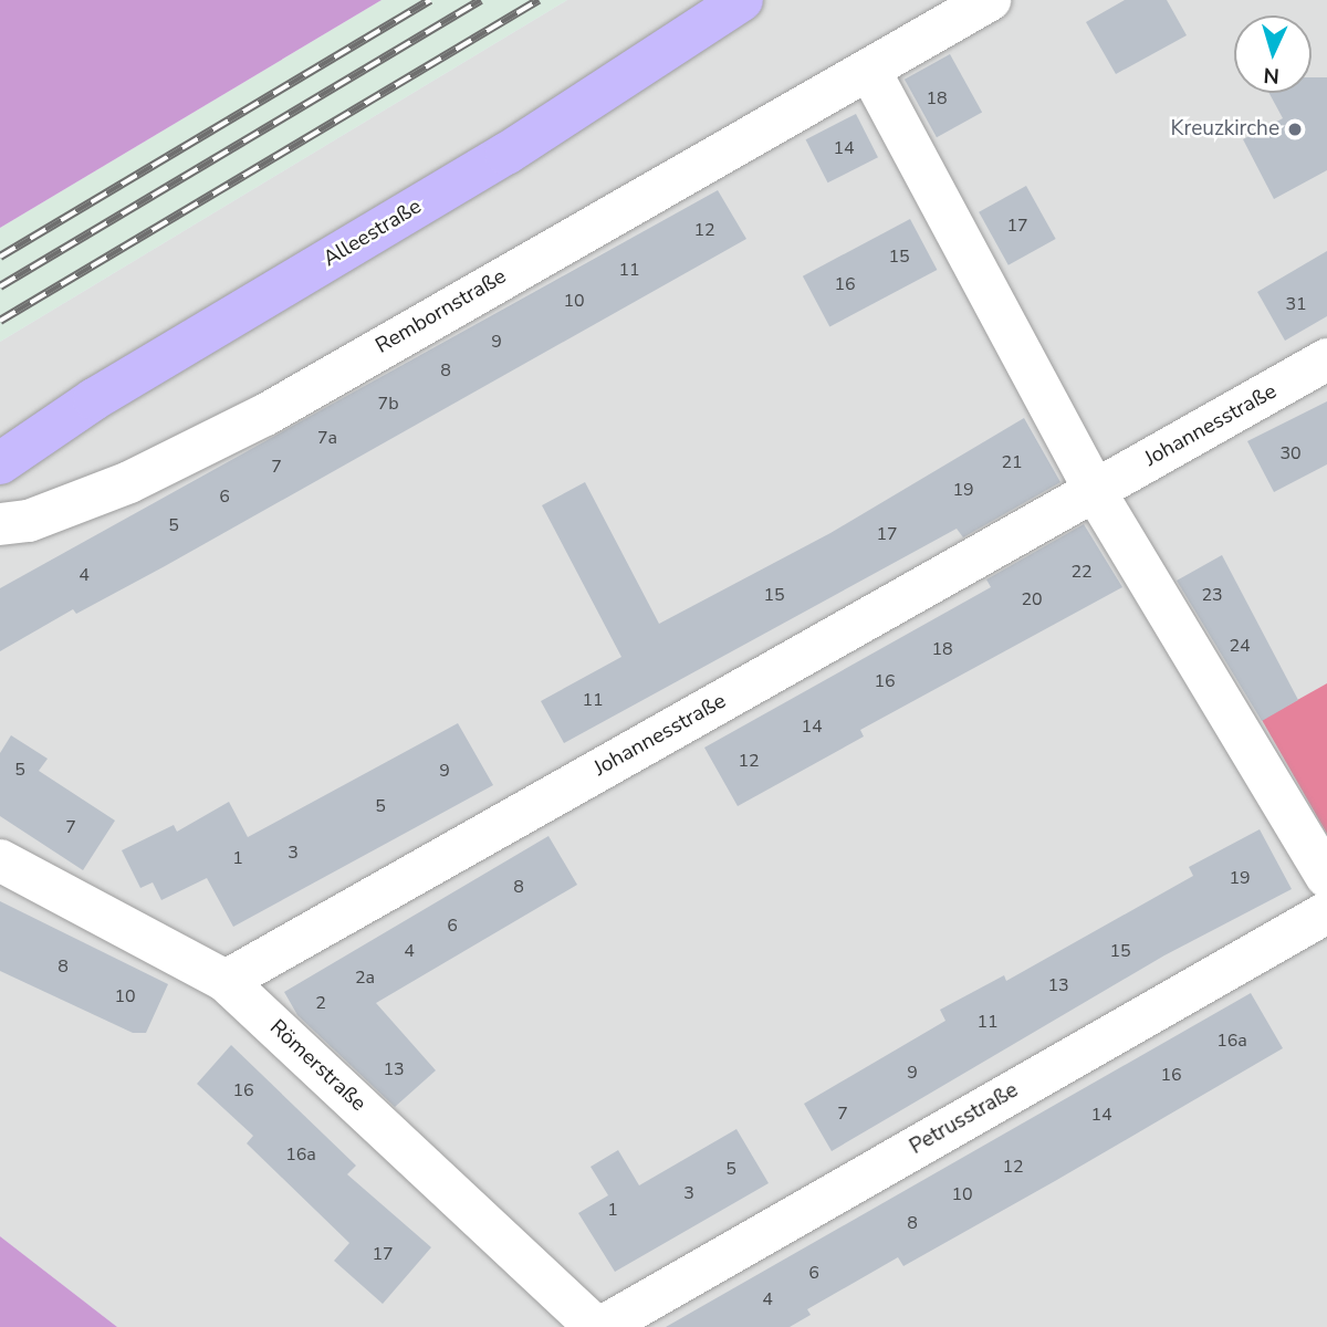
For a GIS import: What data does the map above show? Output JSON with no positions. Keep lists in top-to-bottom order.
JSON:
{
  "streets": {
    "street": [
      "Alleestraße",
      "Rembornstraße",
      "Johannesstraße",
      "Römerstraße",
      "Petrusstraße"
    ]
  },
  "crossings": [
    ["Johannesstraße", "Römerstraße"]
  ],
  "places": ["Kreuzkirche"],
  "house_numbers": [
    "18",
    "14",
    "17",
    "12",
    "15",
    "11",
    "16",
    "10",
    "31",
    "9",
    "8",
    "7b",
    "7a",
    "30",
    "21",
    "7",
    "19",
    "6",
    "5",
    "17",
    "22",
    "4",
    "15",
    "23",
    "20",
    "24",
    "18",
    "16",
    "11",
    "14",
    "12",
    "5",
    "9",
    "5",
    "7",
    "3",
    "1",
    "19",
    "8",
    "6",
    "4",
    "15",
    "8",
    "2a",
    "13",
    "10",
    "2",
    "11",
    "16a",
    "13",
    "9",
    "16",
    "16",
    "7",
    "14",
    "16a",
    "12",
    "5",
    "3",
    "10",
    "1",
    "8",
    "17",
    "6",
    "4"
  ],
  "north": "bottom"
}
